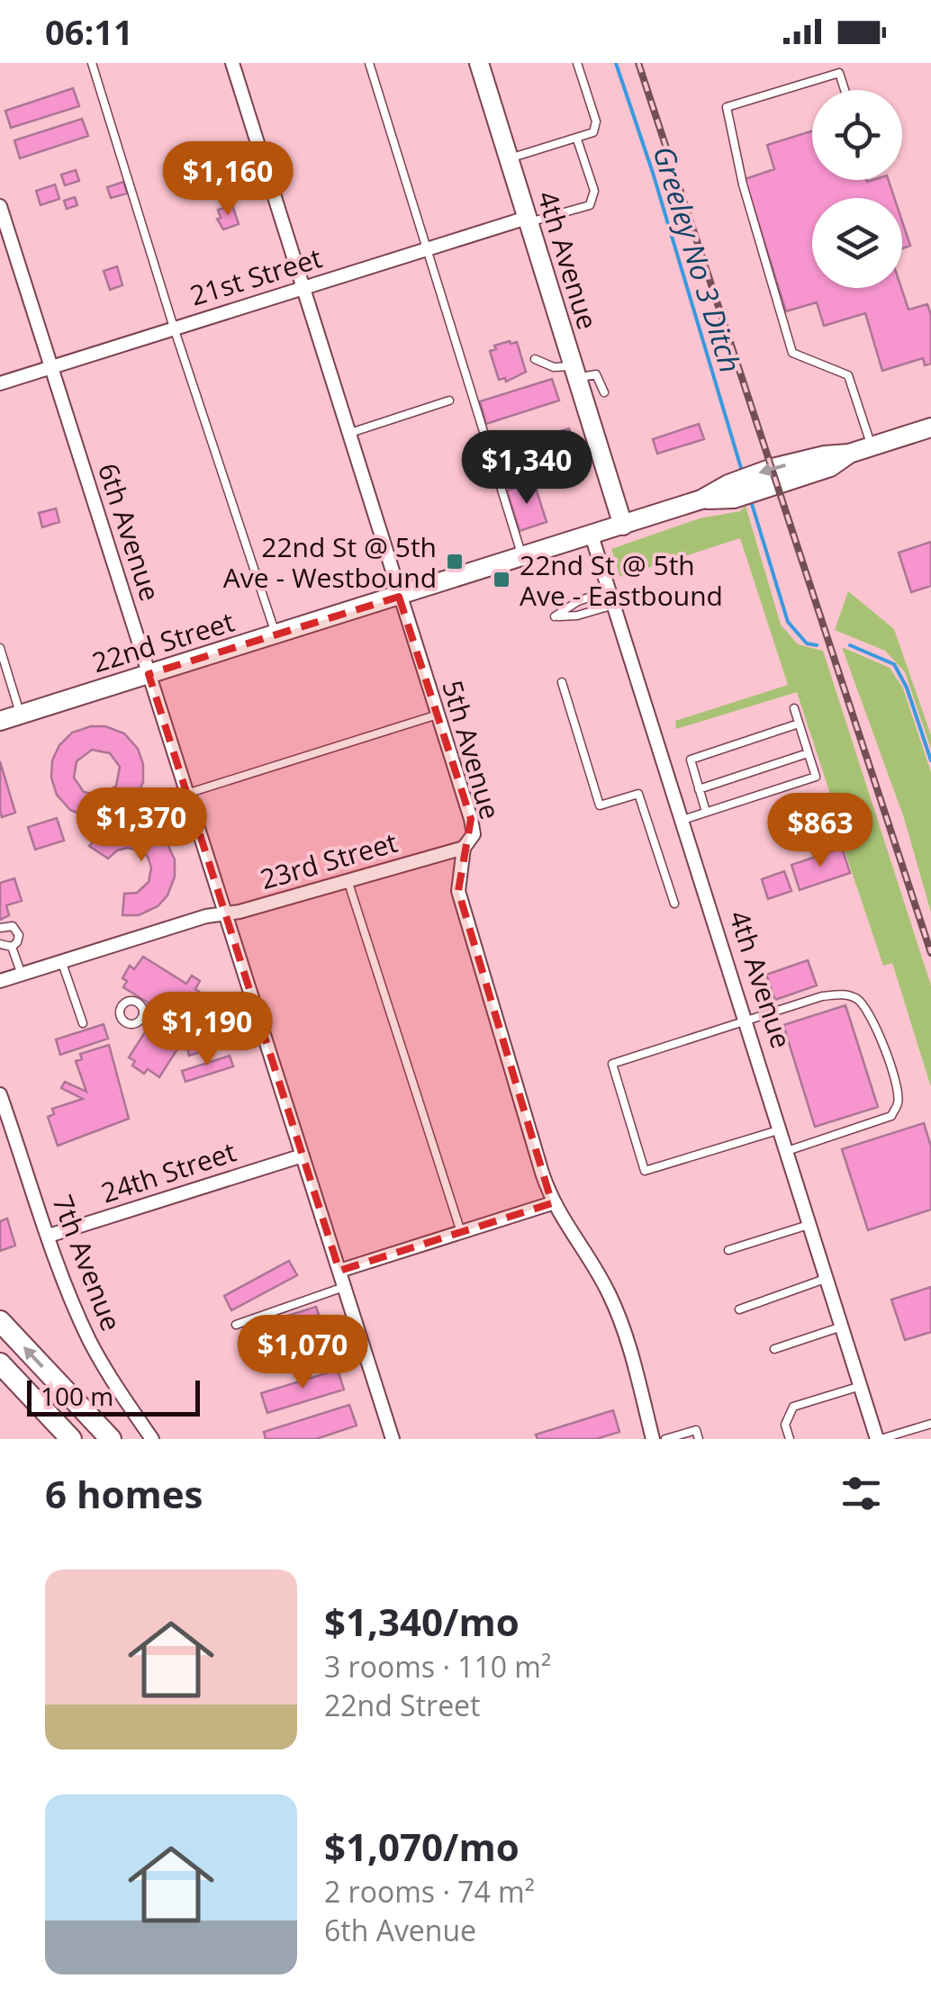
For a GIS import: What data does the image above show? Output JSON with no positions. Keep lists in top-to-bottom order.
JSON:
{
  "streets": {
    "street": [
      "4th Avenue",
      "21st Street",
      "6th Avenue",
      "22nd Street",
      "5th Avenue",
      "23rd Street",
      "24th Street",
      "7th Avenue"
    ]
  },
  "crossings": [
    ["4th Avenue", "21st Street"],
    ["4th Avenue", "22nd Street"],
    ["21st Street", "6th Avenue"],
    ["21st Street", "5th Avenue"],
    ["6th Avenue", "22nd Street"],
    ["6th Avenue", "23rd Street"],
    ["6th Avenue", "24th Street"],
    ["22nd Street", "5th Avenue"],
    ["5th Avenue", "23rd Street"],
    ["24th Street", "7th Avenue"]
  ],
  "water": ["Greeley No 3 Ditch"],
  "places": {
    "transit": ["22nd St @ 5th Ave - Westbound", "22nd St @ 5th Ave - Eastbound"]
  },
  "scale_bar": "100 m",
  "page": {
    "status": "06:11",
    "price": [
      "$1,160",
      "$1,340",
      "$1,370",
      "$863",
      "$1,190",
      "$1,070"
    ],
    "scale": "100 m",
    "heading": "6 homes",
    "list": [
      {
        "name": "$1,340/mo",
        "note": "3 rooms · 110 m² · 22nd Street"
      },
      {
        "name": "$1,070/mo",
        "note": "2 rooms · 74 m² · 6th Avenue"
      }
    ]
  }
}
